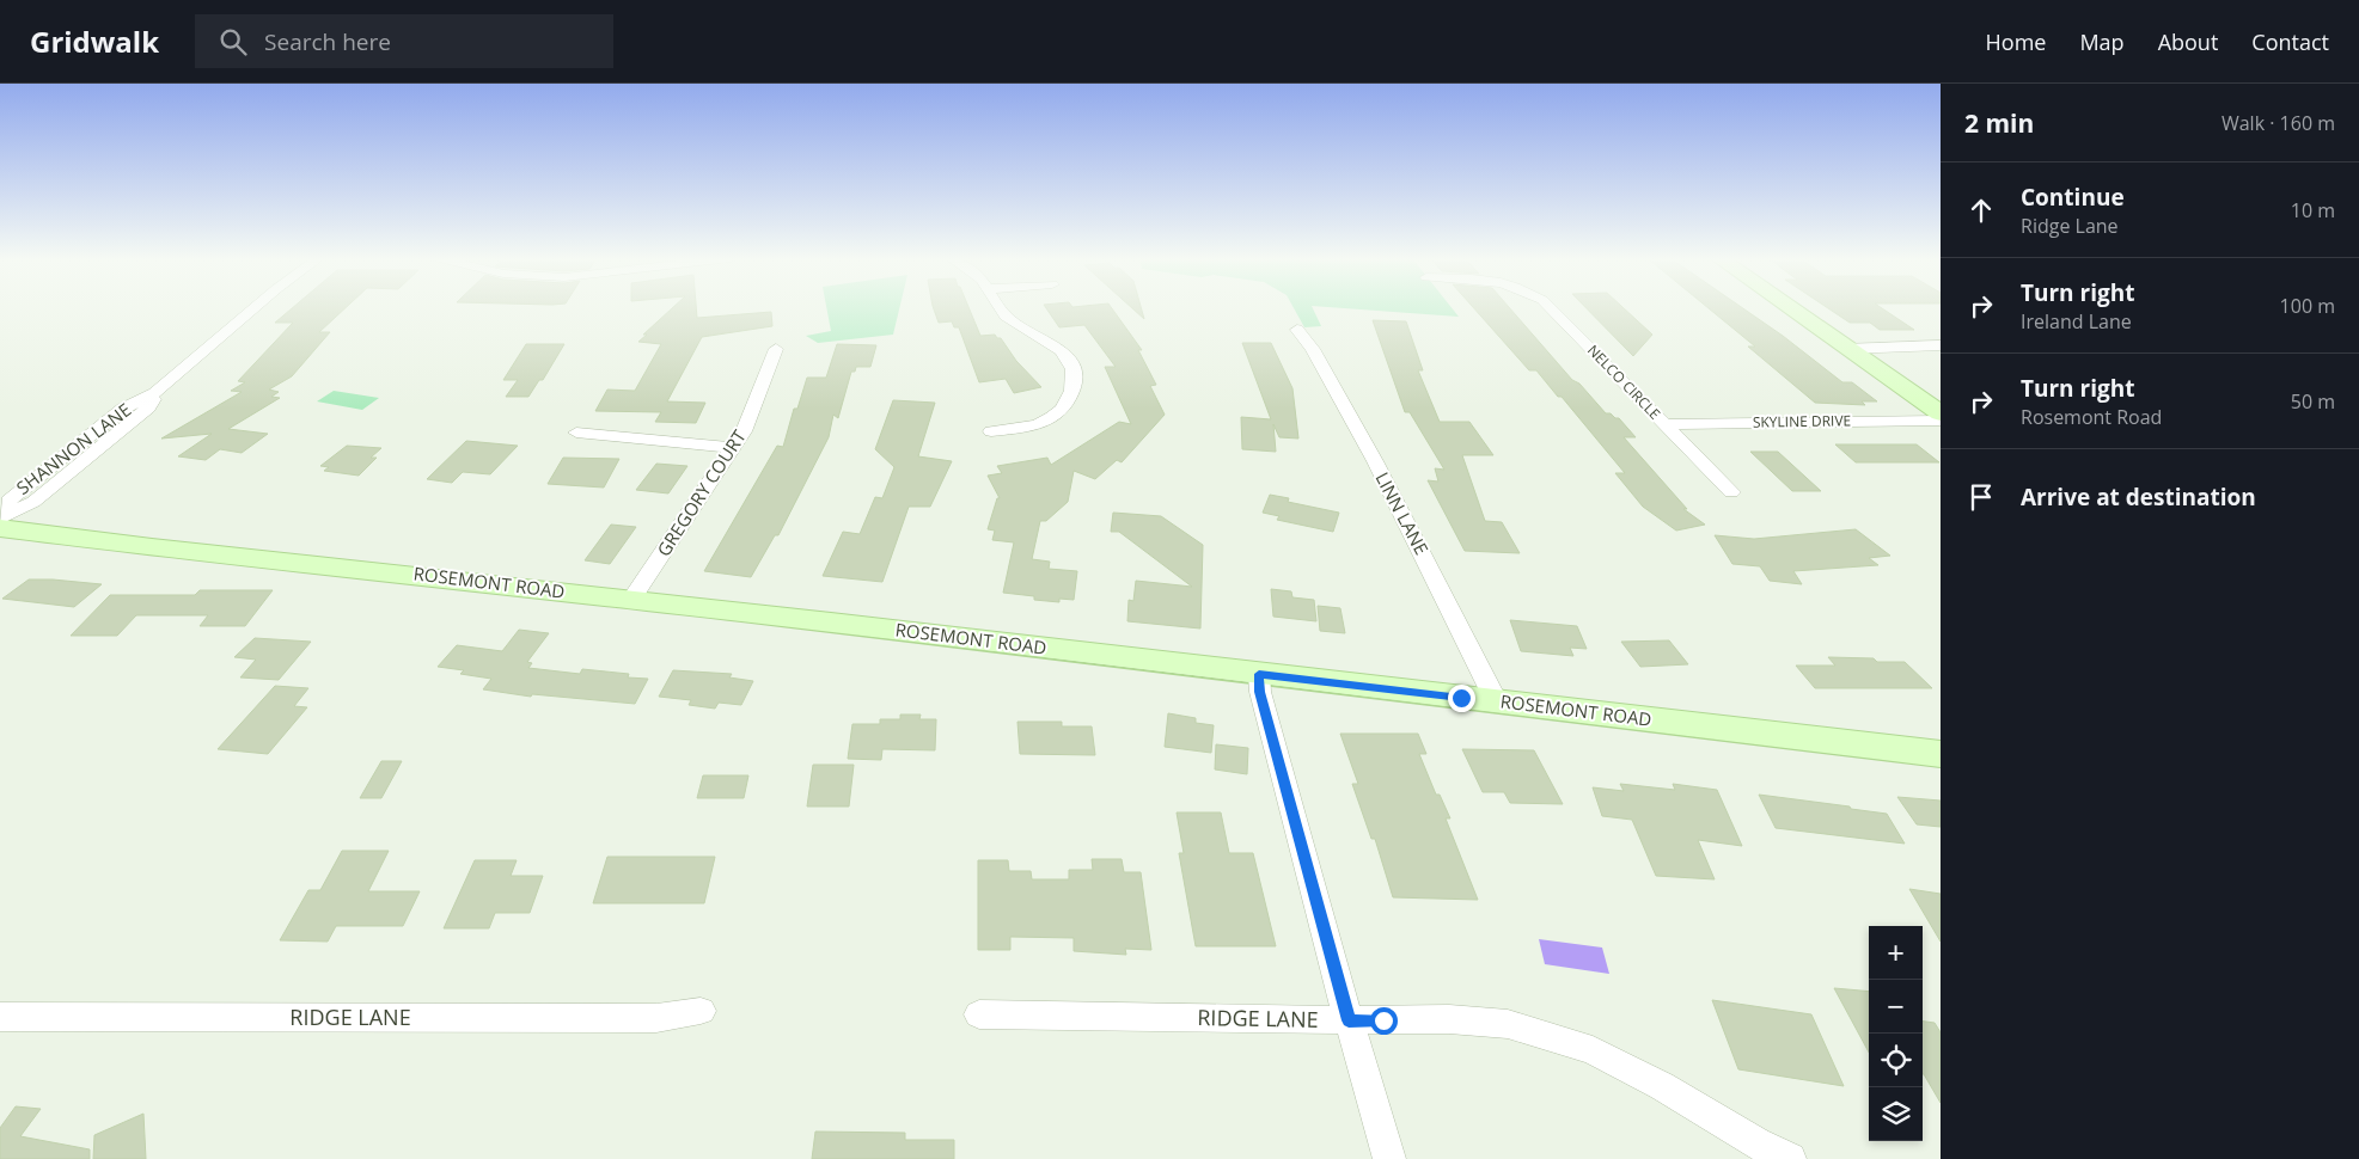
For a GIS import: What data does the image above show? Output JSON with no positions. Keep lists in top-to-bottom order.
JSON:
{
  "streets": {
    "main road": ["ROSEMONT ROAD"],
    "street": [
      "NELCO CIRCLE",
      "SKYLINE DRIVE",
      "SHANNON LANE",
      "GREGORY COURT",
      "LINN LANE",
      "RIDGE LANE"
    ]
  },
  "crossings": [
    ["NELCO CIRCLE", "SKYLINE DRIVE"],
    ["SHANNON LANE", "ROSEMONT ROAD"],
    ["GREGORY COURT", "ROSEMONT ROAD"],
    ["LINN LANE", "ROSEMONT ROAD"]
  ],
  "page": {
    "header": "Gridwalk",
    "search": "Search here",
    "nav": [
      "Home",
      "Map",
      "About",
      "Contact"
    ],
    "heading": ["2 min", "Walk · 160 m"],
    "list": [
      ["Continue", "Ridge Lane", "10 m"],
      ["Turn right", "Ireland Lane", "100 m"],
      ["Turn right", "Rosemont Road", "50 m"],
      "Arrive at destination"
    ],
    "map_buttons": ["+", "−"]
  }
}
